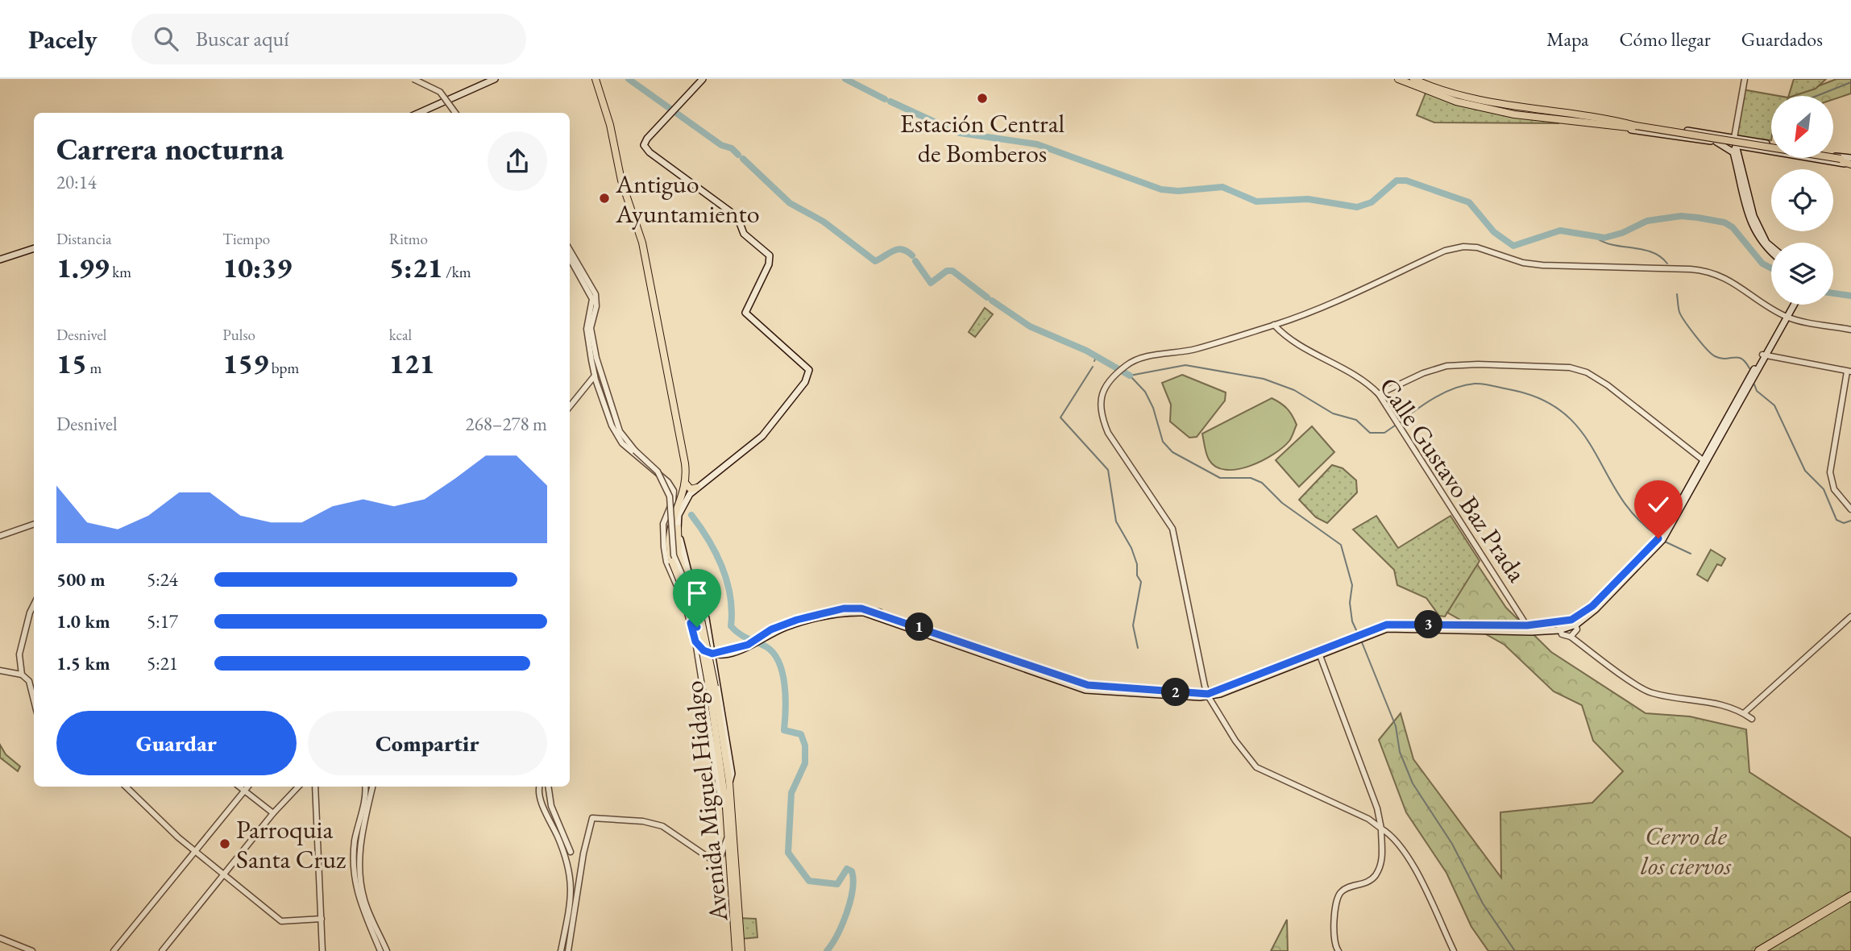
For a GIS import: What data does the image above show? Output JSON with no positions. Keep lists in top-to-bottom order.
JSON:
{
  "streets": {
    "main road": ["Avenida Miguel Hidalgo"],
    "street": ["Calle Gustavo Baz Prada"]
  },
  "parks": ["Cerro de los ciervos"],
  "places": ["Estación Central de Bomberos", "Antiguo Ayuntamiento", "Parroquia Santa Cruz"],
  "north": "bottom left",
  "page": {
    "header": "Pacely",
    "search": "Buscar aquí",
    "nav": ["Mapa", "Cómo llegar", "Guardados"],
    "heading": ["Carrera nocturna", "20:14"],
    "stats": [
      ["Distancia", "1.99 km"],
      ["Tiempo", "10:39"],
      ["Ritmo", "5:21 /km"],
      ["Desnivel", "15 m"],
      ["Pulso", "159 bpm"],
      ["kcal", "121"]
    ],
    "chart": ["Desnivel", "268–278 m"],
    "list": [
      {
        "name": "500 m",
        "note": "5:24"
      },
      {
        "name": "1.0 km",
        "note": "5:17"
      },
      {
        "name": "1.5 km",
        "note": "5:21"
      }
    ],
    "pins": ["3", "1", "2"],
    "buttons": ["Guardar", "Compartir"]
  }
}
